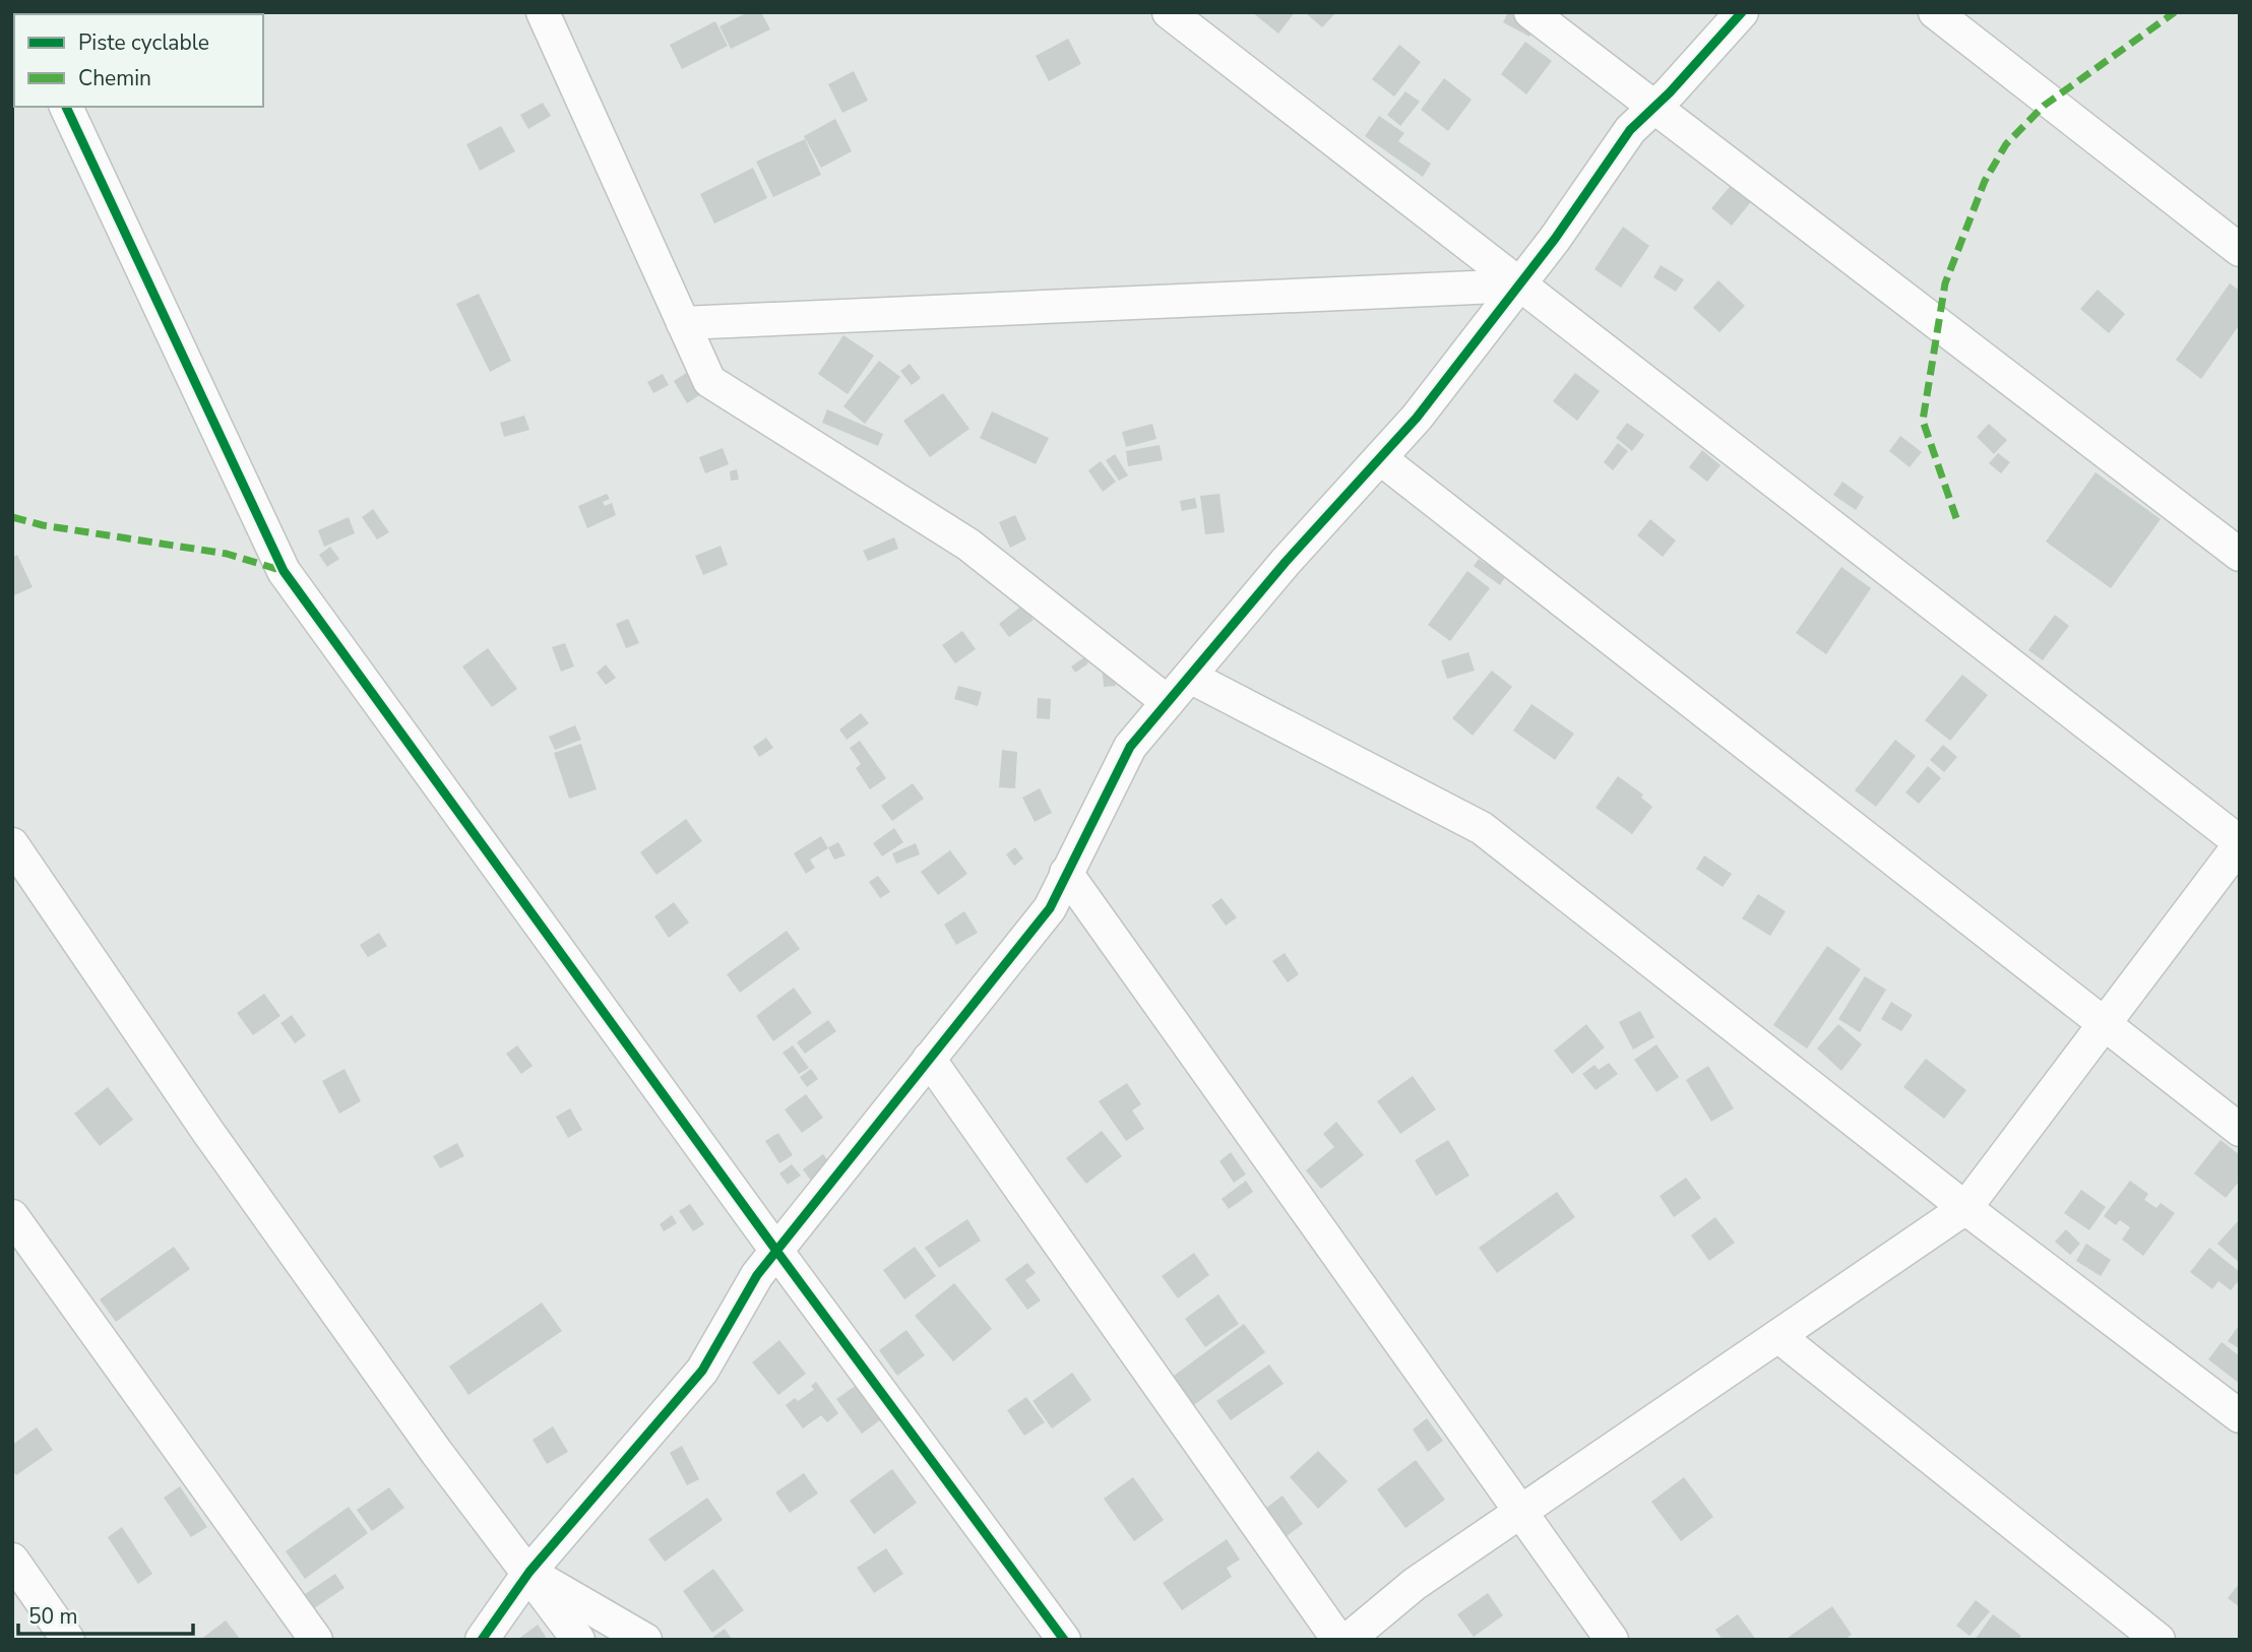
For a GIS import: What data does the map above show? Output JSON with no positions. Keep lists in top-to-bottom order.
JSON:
{
  "legend": ["Piste cyclable", "Chemin"],
  "scale_bar": "50 m"
}
